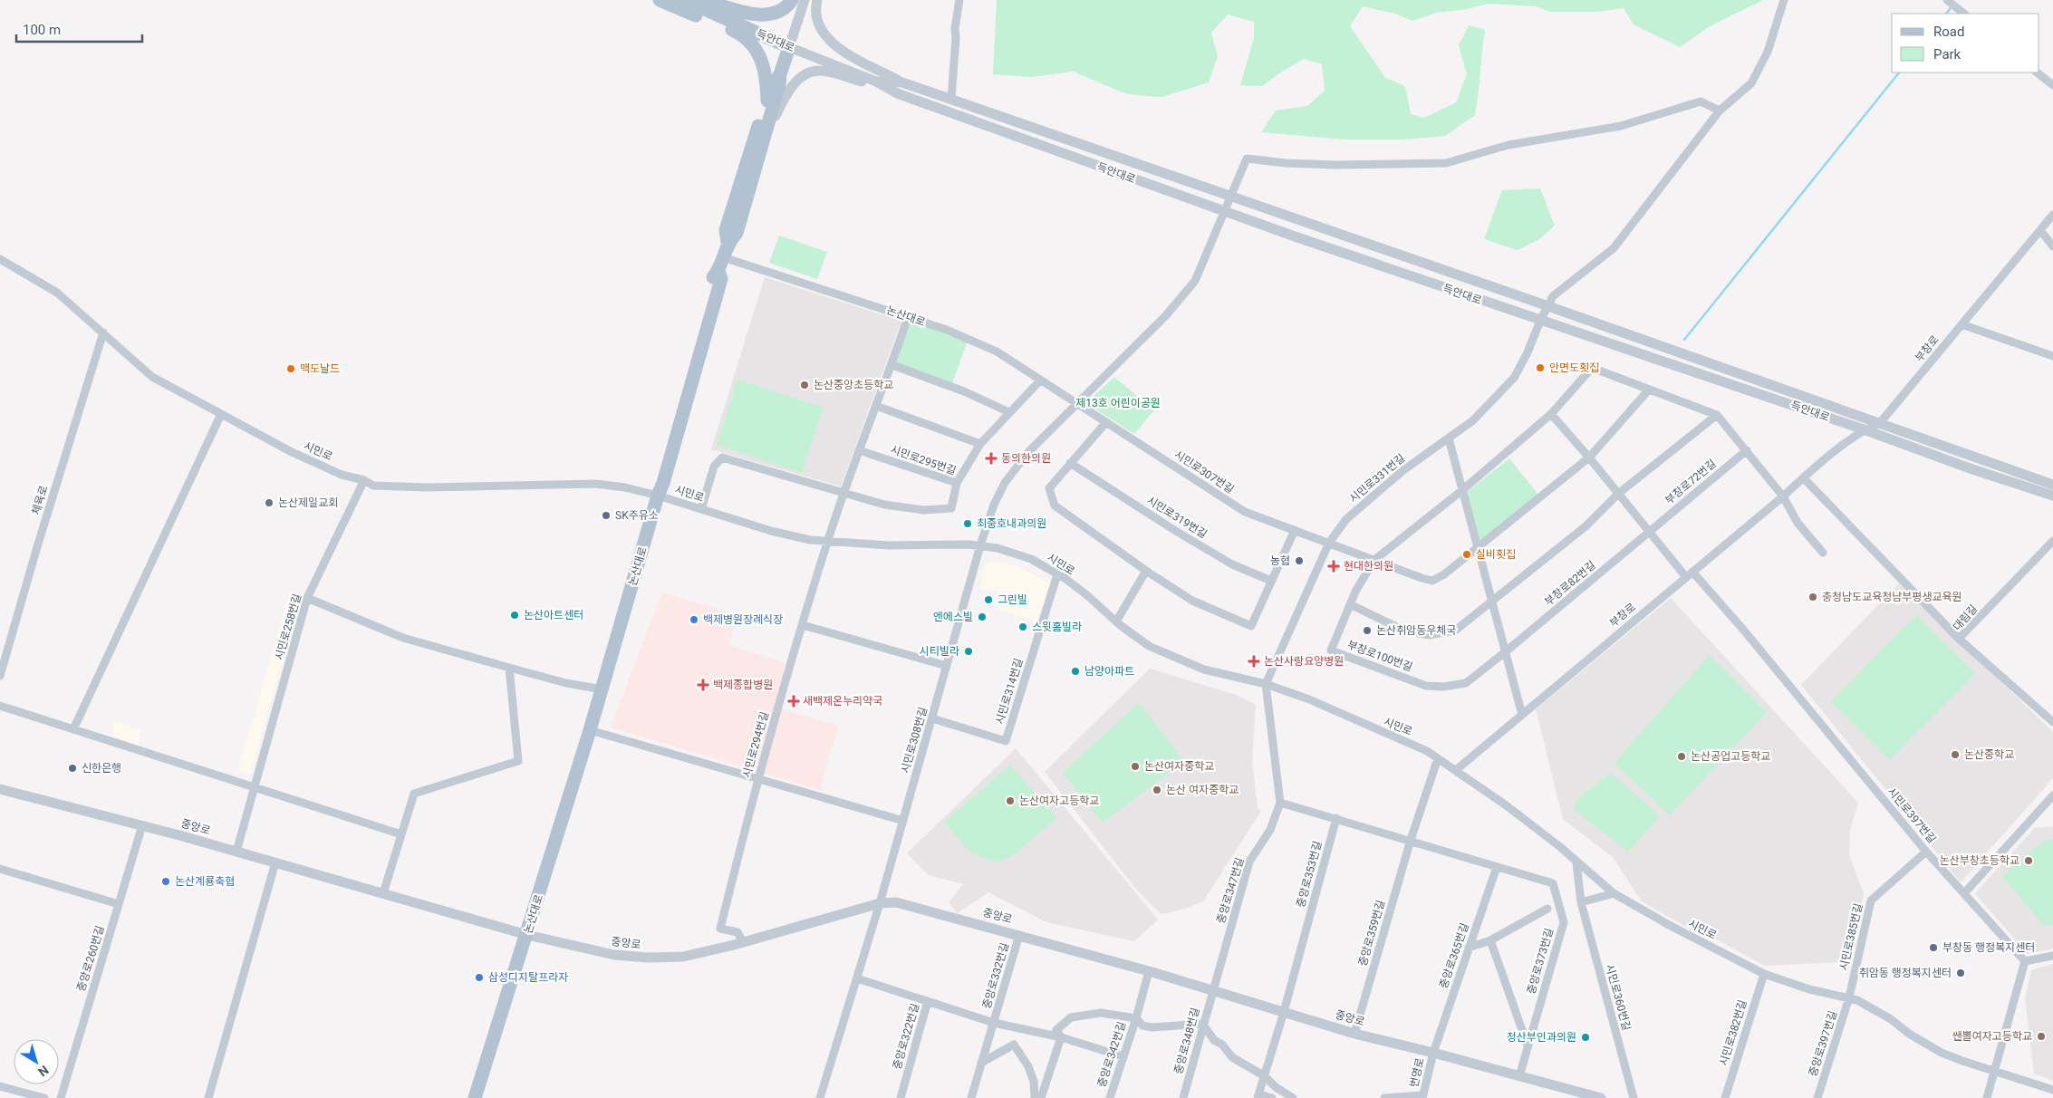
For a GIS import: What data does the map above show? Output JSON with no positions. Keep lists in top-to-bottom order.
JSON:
{
  "streets": {
    "main road": ["득안대로", "논산대로"],
    "street": [
      "부창로",
      "시민로",
      "시민로295번길",
      "시민로307번길",
      "시민로331번길",
      "부창로72번길",
      "체육로",
      "시민로319번길",
      "부창로82번길",
      "대림길",
      "시민로258번길",
      "부창로100번길",
      "시민로314번길",
      "시민로308번길",
      "시민로294번길",
      "시민로397번길",
      "중앙로",
      "중앙로353번길",
      "중앙로347번길",
      "중앙로359번길",
      "시민로385번길",
      "중앙로365번길",
      "중앙로260번길",
      "중앙로373번길",
      "중앙로332번길",
      "시민로360번길",
      "시민로382번길",
      "중앙로322번길",
      "중앙로348번길",
      "중앙로397번길",
      "중앙로342번길",
      "번영로"
    ]
  },
  "crossings": [
    ["득안대로", "논산대로"],
    ["득안대로", "부창로"],
    ["득안대로", "시민로331번길"],
    ["논산대로", "시민로"],
    ["논산대로", "시민로307번길"],
    ["논산대로", "중앙로"],
    ["부창로", "시민로"],
    ["부창로", "시민로397번길"],
    ["시민로", "시민로295번길"],
    ["시민로", "시민로331번길"],
    ["시민로", "체육로"],
    ["시민로", "시민로258번길"],
    ["시민로", "시민로314번길"],
    ["시민로", "시민로308번길"],
    ["시민로", "시민로294번길"],
    ["시민로", "중앙로347번길"],
    ["시민로", "중앙로359번길"],
    ["시민로", "시민로385번길"],
    ["시민로", "시민로360번길"],
    ["시민로", "시민로382번길"],
    ["시민로", "중앙로397번길"],
    ["시민로307번길", "시민로331번길"],
    ["시민로331번길", "중앙로347번길"],
    ["부창로72번길", "부창로82번길"],
    ["부창로82번길", "부창로100번길"],
    ["시민로258번길", "중앙로"],
    ["시민로314번길", "시민로308번길"],
    ["시민로308번길", "중앙로"],
    ["시민로294번길", "중앙로"],
    ["시민로397번길", "시민로385번길"],
    ["중앙로", "중앙로353번길"],
    ["중앙로", "중앙로347번길"],
    ["중앙로", "중앙로359번길"],
    ["중앙로", "중앙로365번길"],
    ["중앙로", "중앙로260번길"],
    ["중앙로", "중앙로373번길"],
    ["중앙로", "중앙로332번길"],
    ["중앙로", "중앙로348번길"],
    ["중앙로", "중앙로342번길"],
    ["중앙로", "번영로"],
    ["중앙로347번길", "중앙로348번길"],
    ["시민로385번길", "중앙로397번길"],
    ["중앙로365번길", "중앙로373번길"],
    ["중앙로365번길", "번영로"],
    ["중앙로332번길", "중앙로322번길"],
    ["중앙로332번길", "중앙로342번길"],
    ["중앙로348번길", "중앙로342번길"]
  ],
  "parks": ["제13호 어린이공원"],
  "places": {
    "other": [
      "안면도횟집",
      "맥도날드",
      "논산중앙초등학교",
      "논산제일교회",
      "SK주유소",
      "최중호내과의원",
      "실비횟집",
      "농협",
      "충청남도교육청남부평생교육원",
      "그린빌",
      "논산아트센터",
      "엔에스빌",
      "백제병원장례식장",
      "스윗홈빌라",
      "논산취암동우체국",
      "시티빌라",
      "남양아파트",
      "논산중학교",
      "논산공업고등학교",
      "논산여자중학교",
      "신한은행",
      "논산 여자중학교",
      "논산여자고등학교",
      "논산부창초등학교",
      "논산계룡축협",
      "부창동 행정복지센터",
      "취암동 행정복지센터",
      "삼성디지탈프라자",
      "쌘뽈여자고등학교",
      "정산부인과의원"
    ],
    "health": [
      "동의한의원",
      "현대한의원",
      "논산사랑요양병원",
      "백제종합병원",
      "새백제온누리약국"
    ]
  },
  "legend": ["Road", "Park"],
  "scale_bar": "100 m",
  "north": "bottom right"
}
